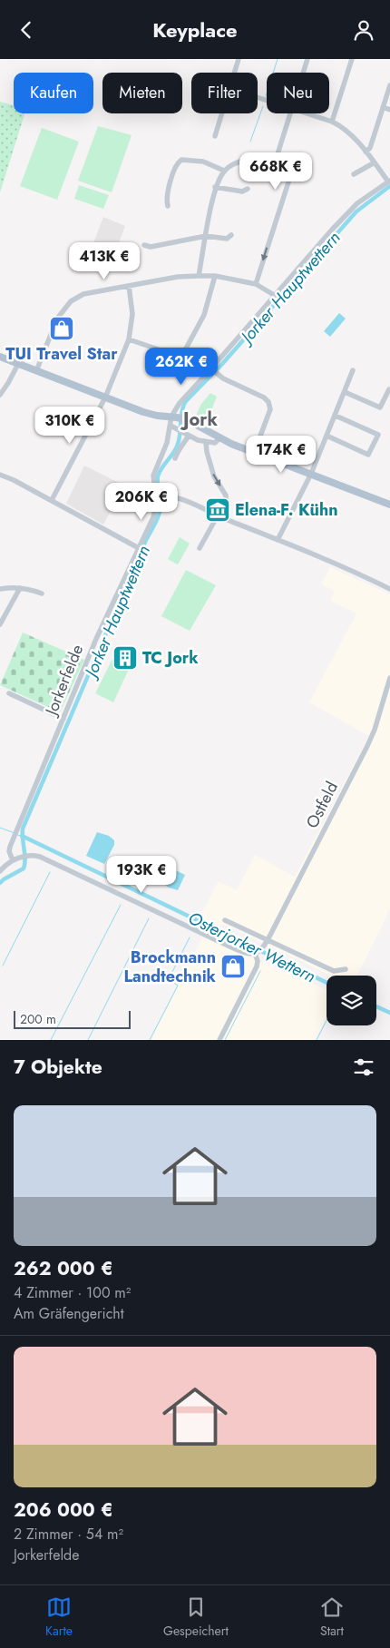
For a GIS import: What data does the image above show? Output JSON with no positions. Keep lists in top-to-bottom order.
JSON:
{
  "streets": {
    "street": ["Jorkerfelde", "Ostfeld"]
  },
  "districts": ["Jork"],
  "water": ["Jorker Hauptwettern", "Osterjorker Wettern"],
  "places": {
    "shop": ["TUI Travel Star", "Brockmann Landtechnik"],
    "museum": ["Elena-F. Kühn"],
    "building": ["TC Jork"]
  },
  "scale_bar": "200 m",
  "page": {
    "header": "Keyplace",
    "chip": [
      "Kaufen",
      "Mieten",
      "Filter",
      "Neu"
    ],
    "price": [
      "668K €",
      "413K €",
      "262K €",
      "310K €",
      "174K €",
      "206K €",
      "193K €"
    ],
    "scale": "200 m",
    "heading": "7 Objekte",
    "list": [
      {
        "name": "262 000 €",
        "note": "4 Zimmer · 100 m² · Am Gräfengericht"
      },
      {
        "name": "206 000 €",
        "note": "2 Zimmer · 54 m² · Jorkerfelde"
      }
    ],
    "tabs": ["Karte", "Gespeichert", "Start"]
  }
}
